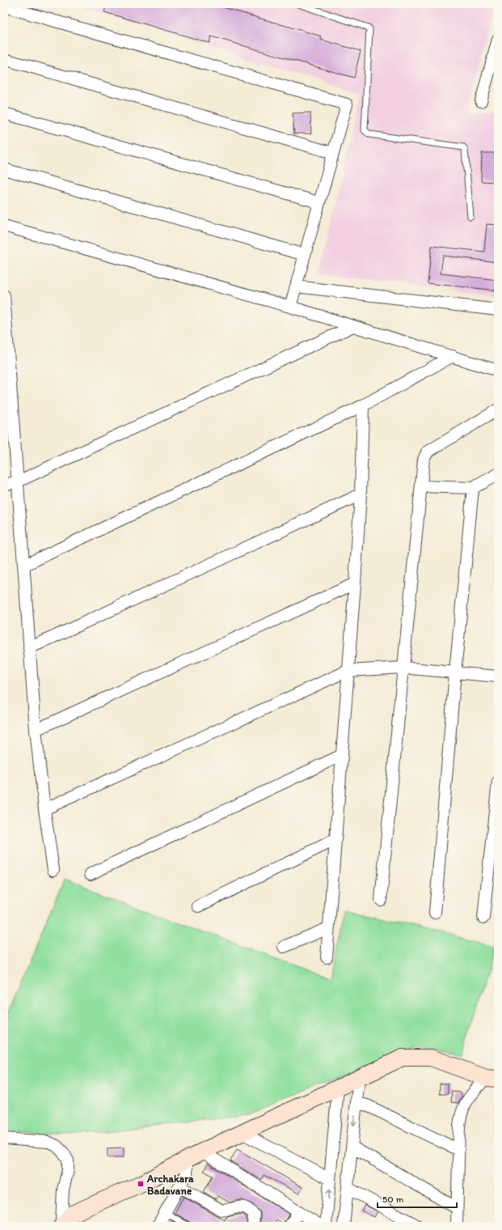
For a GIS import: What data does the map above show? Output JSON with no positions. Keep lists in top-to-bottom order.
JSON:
{
  "places": {
    "transit": ["Archakara Badavane"]
  },
  "scale_bar": "50 m"
}
